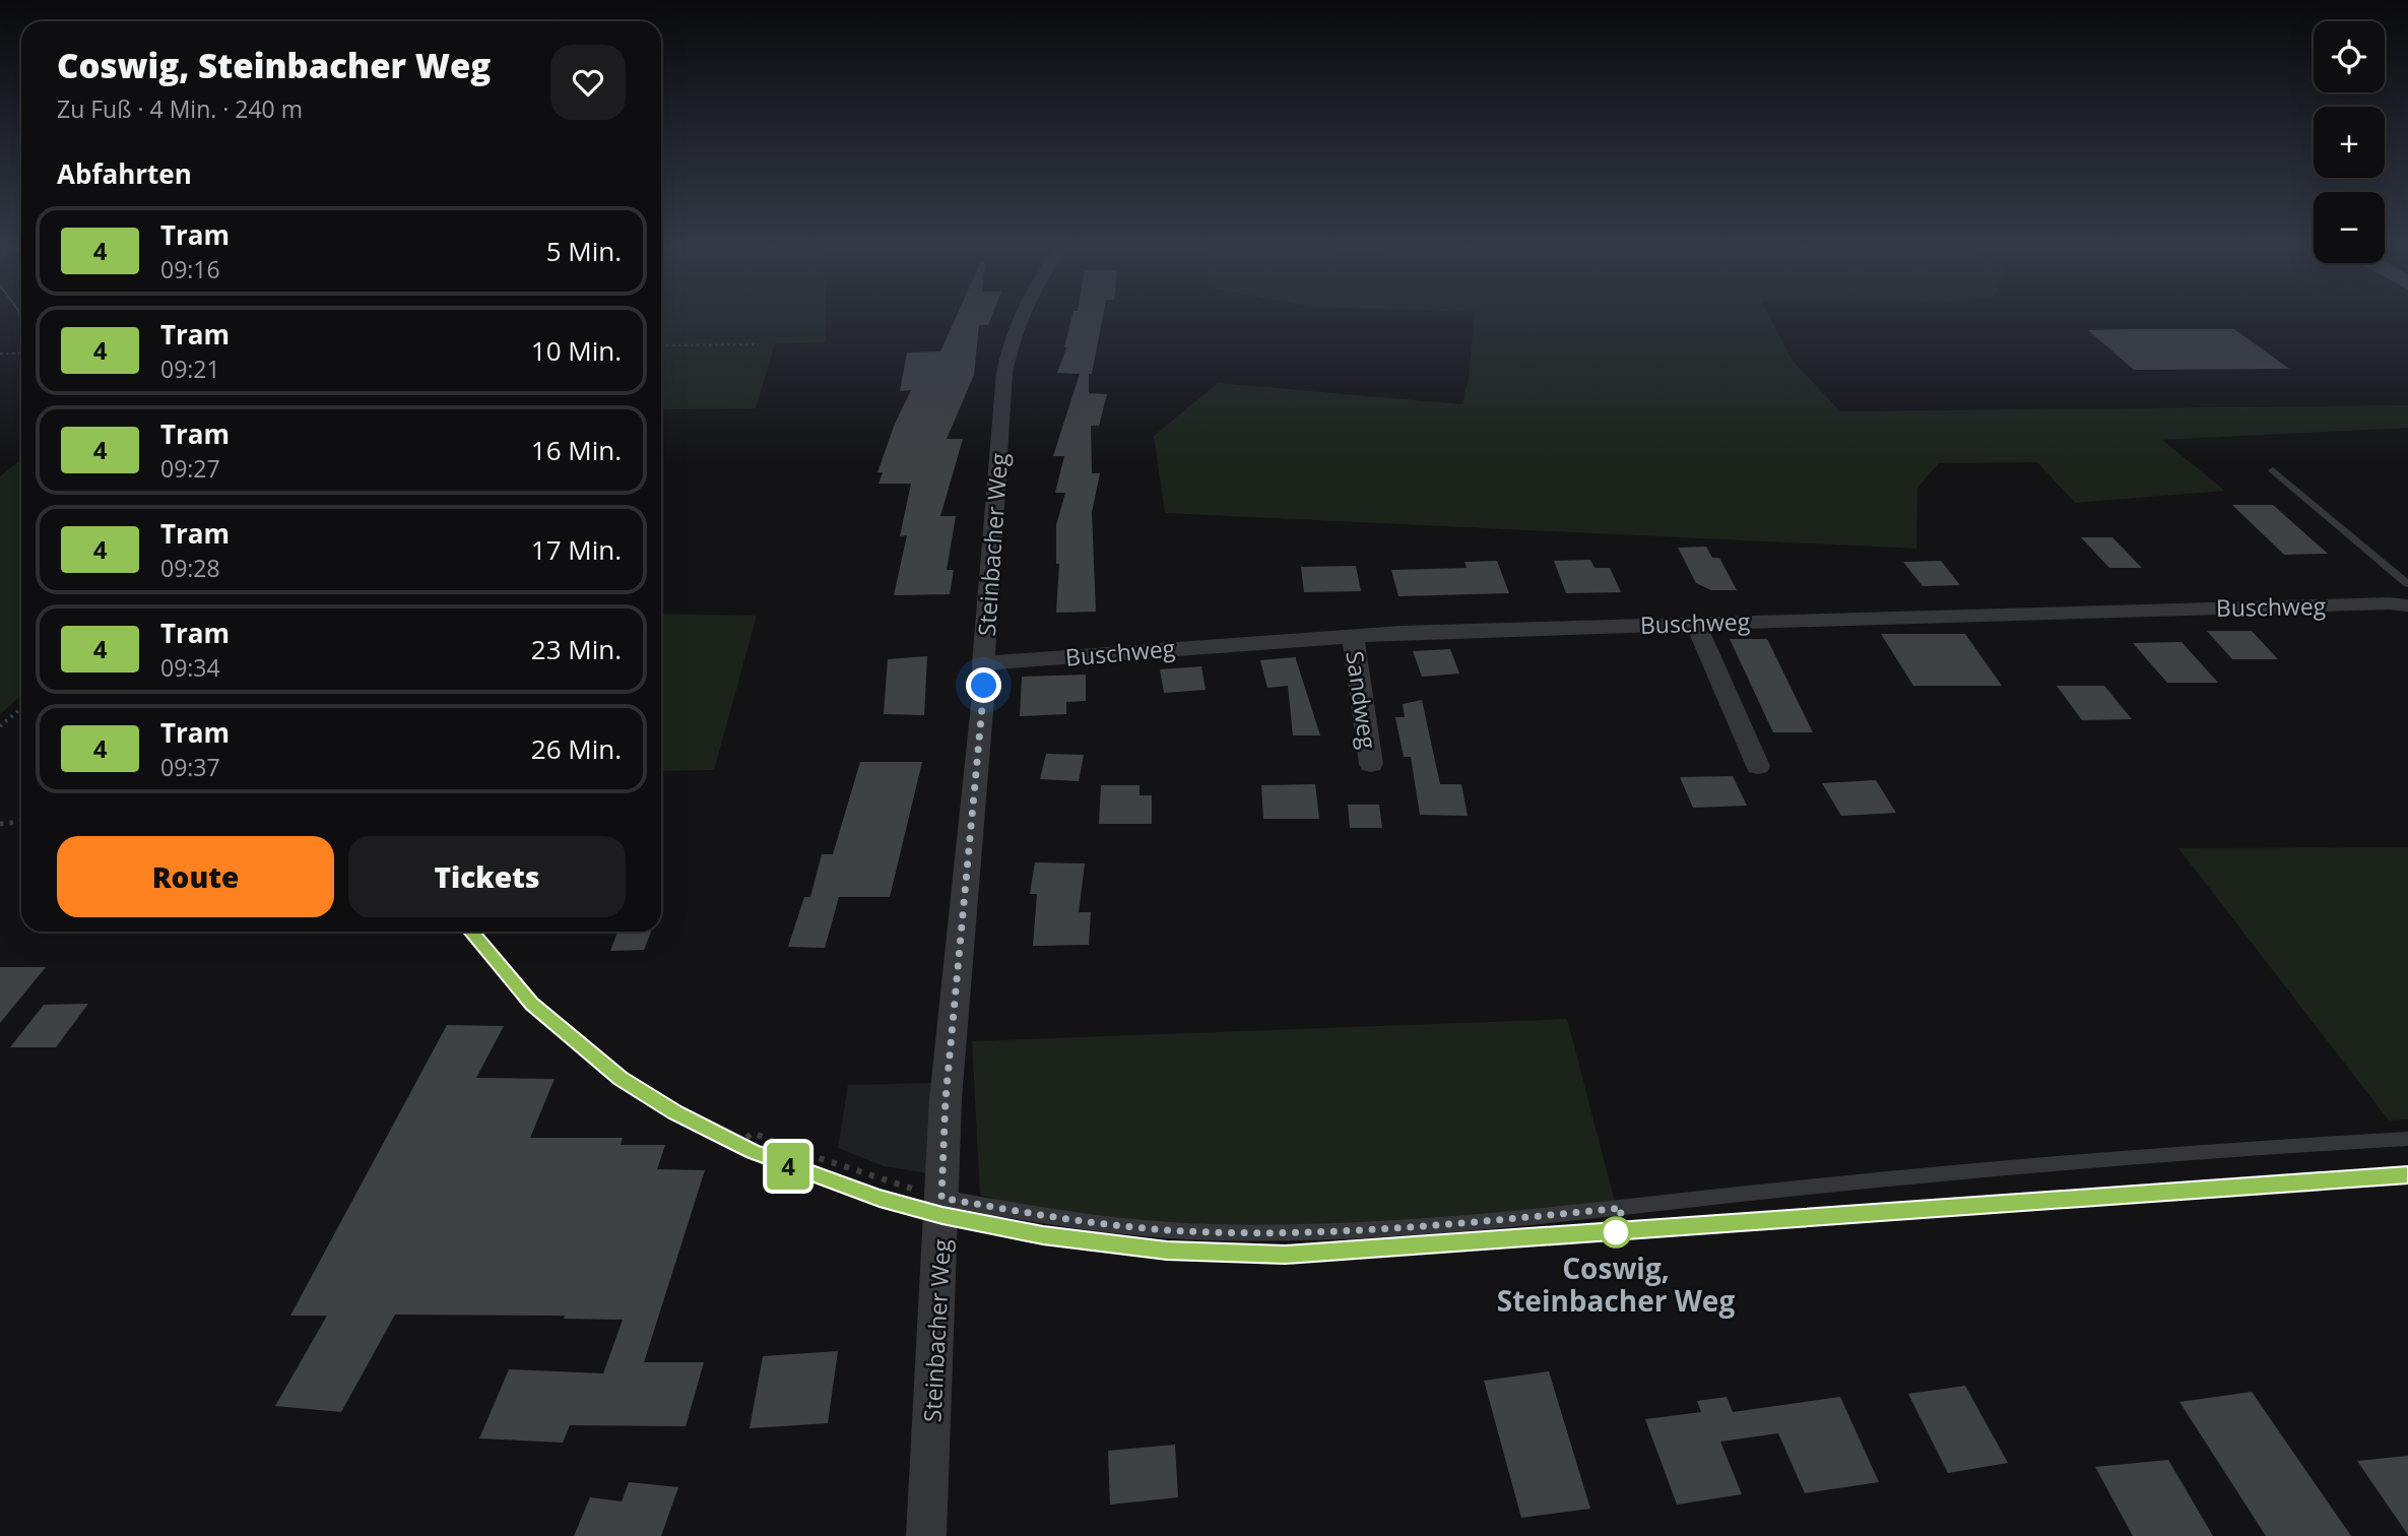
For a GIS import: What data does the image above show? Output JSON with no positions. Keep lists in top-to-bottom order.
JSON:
{
  "streets": {
    "street": ["Steinbacher Weg", "Buschweg", "Sandweg"]
  },
  "crossings": [
    ["Steinbacher Weg", "Buschweg"],
    ["Buschweg", "Sandweg"]
  ],
  "places": ["Coswig, Steinbacher Weg"],
  "lines": ["tram line 4"],
  "page": {
    "on_map": "4",
    "map_buttons": ["+", "−"],
    "heading": [
      ["Coswig, Steinbacher Weg", "Zu Fuß · 4 Min. · 240 m"],
      "Abfahrten"
    ],
    "list": [
      {
        "mark": "4",
        "name": "Tram",
        "note": "09:16",
        "value": "5 Min."
      },
      {
        "mark": "4",
        "name": "Tram",
        "note": "09:21",
        "value": "10 Min."
      },
      {
        "mark": "4",
        "name": "Tram",
        "note": "09:27",
        "value": "16 Min."
      },
      {
        "mark": "4",
        "name": "Tram",
        "note": "09:28",
        "value": "17 Min."
      },
      {
        "mark": "4",
        "name": "Tram",
        "note": "09:34",
        "value": "23 Min."
      },
      {
        "mark": "4",
        "name": "Tram",
        "note": "09:37",
        "value": "26 Min."
      }
    ],
    "buttons": ["Route", "Tickets"]
  }
}
